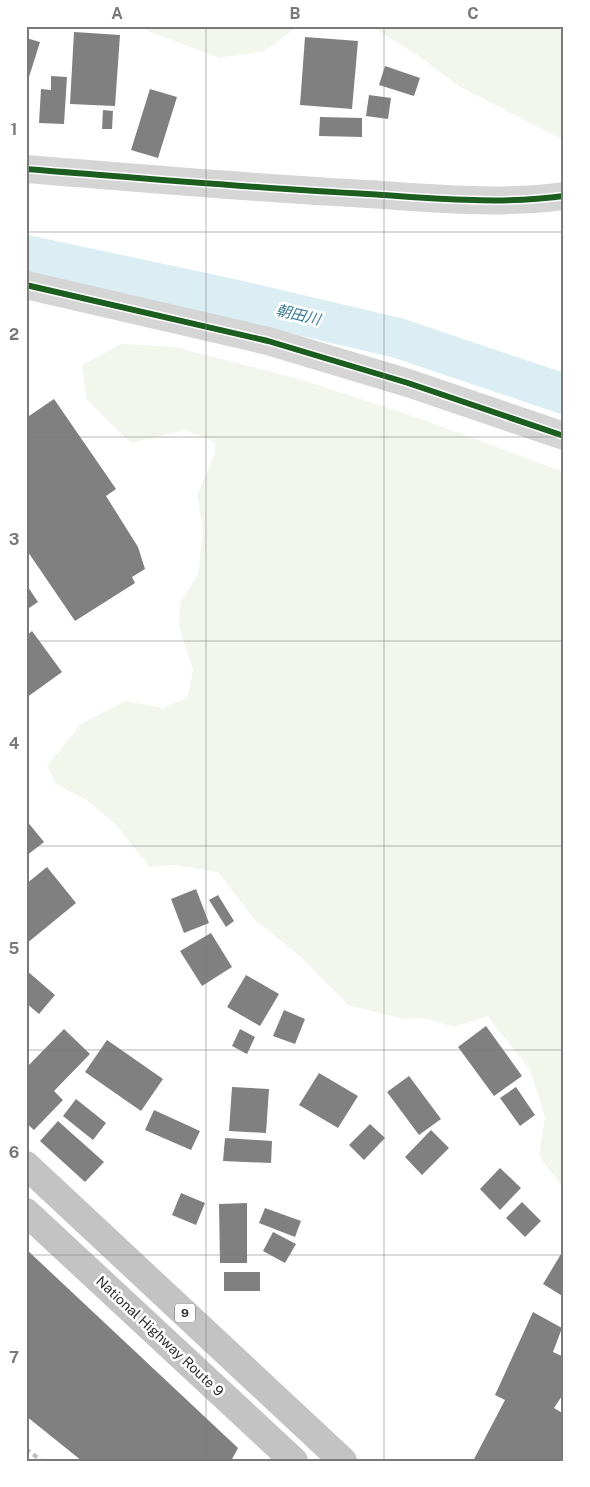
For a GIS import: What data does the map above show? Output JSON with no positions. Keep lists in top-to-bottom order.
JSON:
{
  "streets": {
    "highway": ["9", "National Highway Route 9"]
  },
  "water": ["朝田川"],
  "grid": {
    "columns": ["A", "B", "C"],
    "rows": [
      "1",
      "2",
      "3",
      "4",
      "5",
      "6",
      "7"
    ]
  }
}
